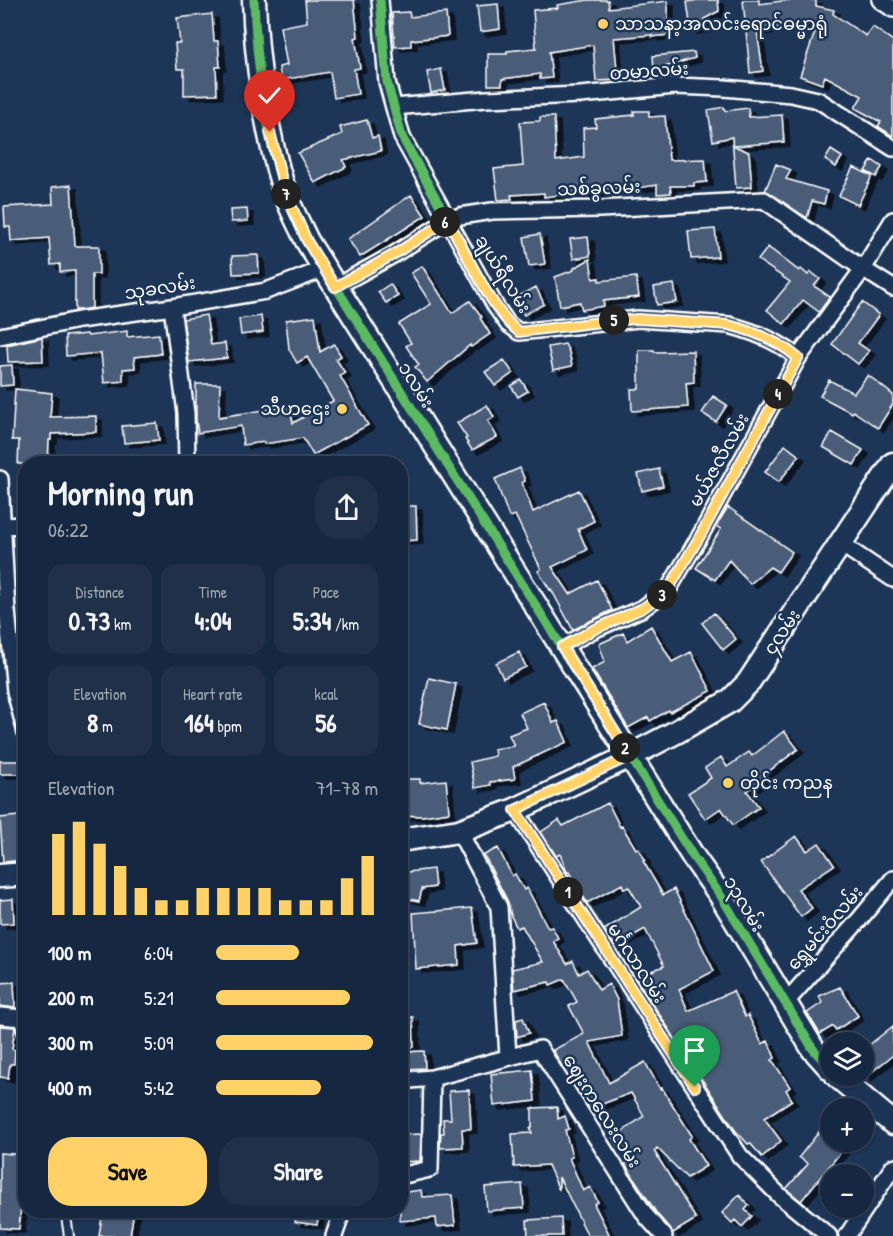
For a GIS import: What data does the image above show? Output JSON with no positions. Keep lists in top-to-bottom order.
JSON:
{
  "streets": {
    "street": [
      "တမာလမ်း",
      "သစ်ခွလမ်း",
      "ချယ်ရီလမ်း",
      "သုခလမ်း",
      "၁လမ်း",
      "မယ်ဇလီလမ်း",
      "၄လမ်း",
      "၁၃လမ်း",
      "ရွှေမင်းဝံလမ်း",
      "မင်္ဂလာလမ်း",
      "ဈေးကလေးလမ်း"
    ]
  },
  "crossings": [
    ["တမာလမ်း", "ချယ်ရီလမ်း"],
    ["သစ်ခွလမ်း", "ချယ်ရီလမ်း"],
    ["သစ်ခွလမ်း", "သုခလမ်း"],
    ["သစ်ခွလမ်း", "၁လမ်း"],
    ["သစ်ခွလမ်း", "မယ်ဇလီလမ်း"],
    ["ချယ်ရီလမ်း", "မယ်ဇလီလမ်း"],
    ["သုခလမ်း", "၁လမ်း"],
    ["၁လမ်း", "မယ်ဇလီလမ်း"],
    ["၁လမ်း", "၄လမ်း"],
    ["၁လမ်း", "၁၃လမ်း"],
    ["၄လမ်း", "၁၃လမ်း"],
    ["၄လမ်း", "မင်္ဂလာလမ်း"],
    ["၁၃လမ်း", "ရွှေမင်းဝံလမ်း"]
  ],
  "places": ["သာသနာ့အလင်းရောင်ဓမ္မာရုံ", "သီဟဌေး", "တိုင်း ကညန"],
  "page": {
    "pins": [
      "7",
      "6",
      "5",
      "4",
      "3",
      "2",
      "1"
    ],
    "heading": ["Morning run", "06:22"],
    "stats": [
      ["Distance", "0.73 km"],
      ["Time", "4:04"],
      ["Pace", "5:34 /km"],
      ["Elevation", "8 m"],
      ["Heart rate", "164 bpm"],
      ["kcal", "56"]
    ],
    "chart": ["Elevation", "71–78 m"],
    "list": [
      {
        "name": "100 m",
        "note": "6:04"
      },
      {
        "name": "200 m",
        "note": "5:21"
      },
      {
        "name": "300 m",
        "note": "5:09"
      },
      {
        "name": "400 m",
        "note": "5:42"
      }
    ],
    "map_buttons": ["+", "−"],
    "buttons": ["Save", "Share"]
  }
}
